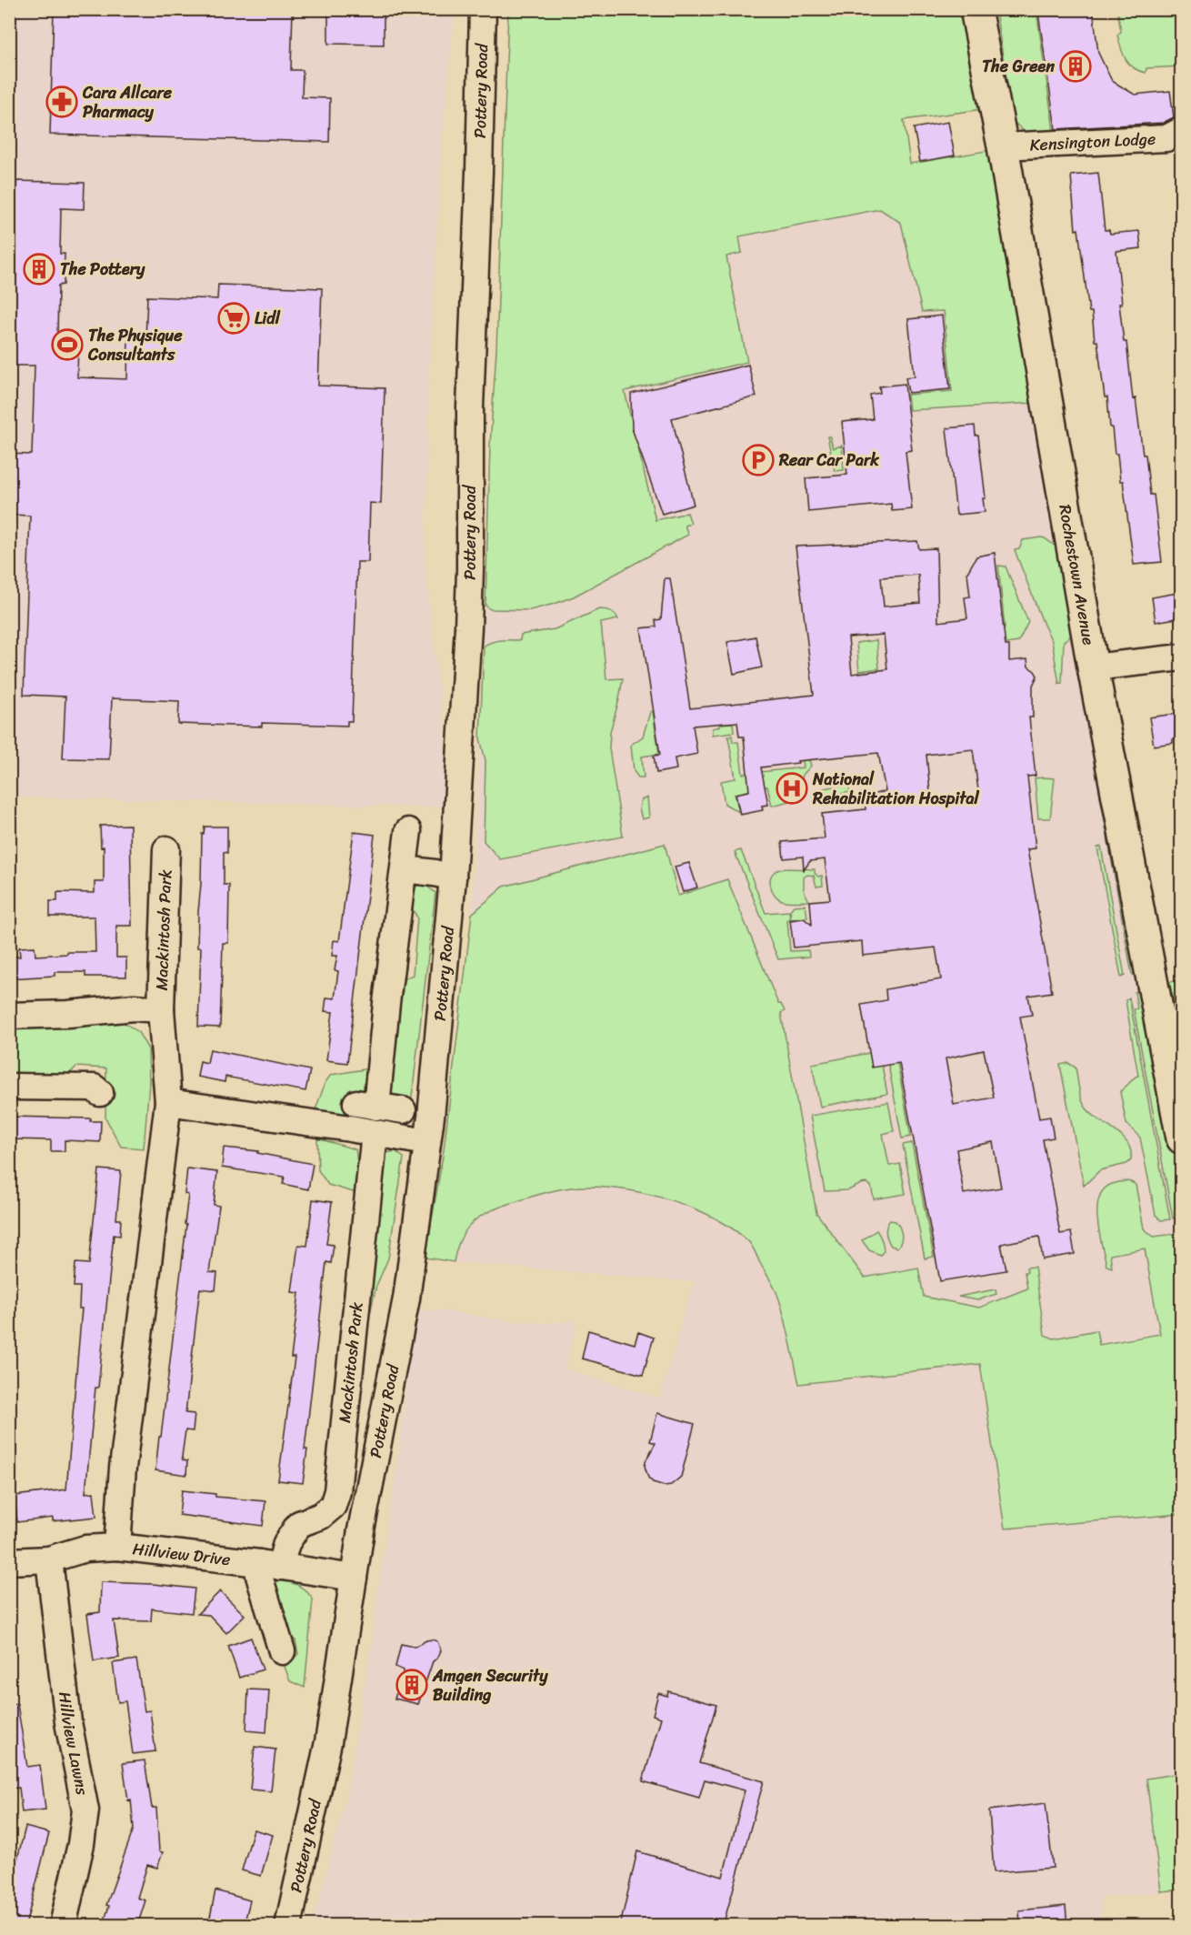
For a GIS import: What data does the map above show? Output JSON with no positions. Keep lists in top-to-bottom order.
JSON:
{
  "streets": {
    "main road": ["Rochestown Avenue"],
    "street": [
      "Pottery Road",
      "Kensington Lodge",
      "Mackintosh Park",
      "Hillview Drive",
      "Hillview Lawns"
    ]
  },
  "crossings": [
    ["Pottery Road", "Hillview Drive"],
    ["Kensington Lodge", "Rochestown Avenue"],
    ["Mackintosh Park", "Hillview Drive"],
    ["Hillview Drive", "Hillview Lawns"]
  ],
  "places": {
    "building": ["The Green", "The Pottery", "Amgen Security Building"],
    "pharmacy": ["Cara Allcare Pharmacy"],
    "supermarket": ["Lidl"],
    "sports": ["The Physique Consultants"],
    "parking": ["Rear Car Park"],
    "hospital": ["National Rehabilitation Hospital"]
  }
}
